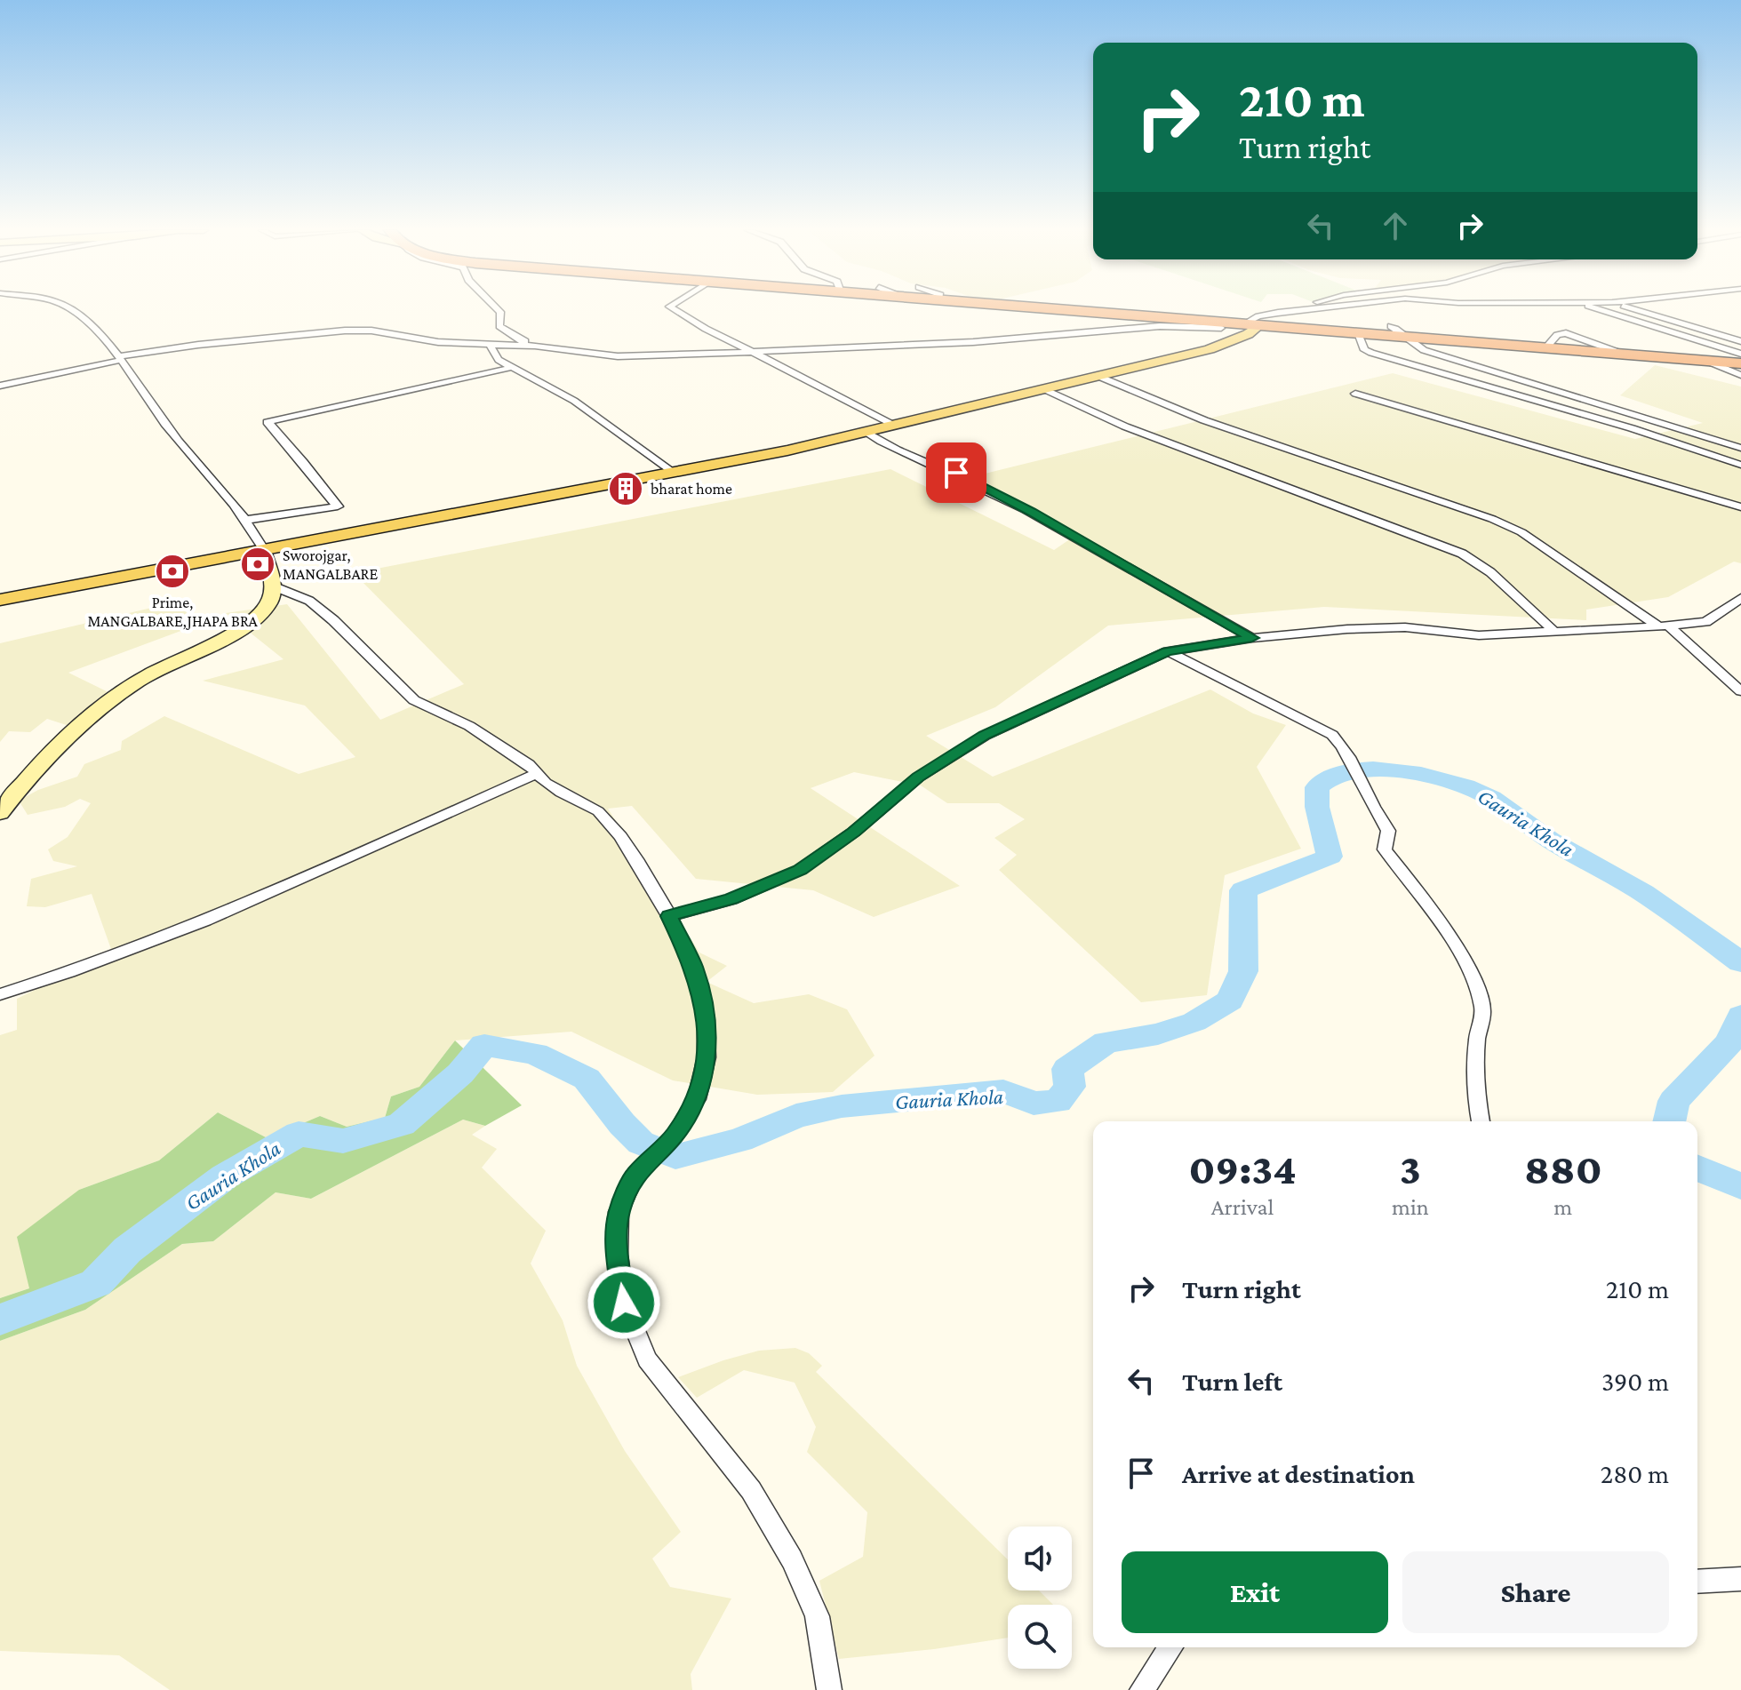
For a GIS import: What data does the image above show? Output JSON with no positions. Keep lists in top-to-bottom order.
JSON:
{
  "water": ["Gauria Khola"],
  "places": {
    "building": ["bharat home"],
    "bank": ["Sworojgar, MANGALBARE", "Prime, MANGALBARE,JHAPA BRA"]
  },
  "page": {
    "turn": ["210 m", "Turn right"],
    "eta": [
      "09:34",
      "Arrival",
      "3",
      "min",
      "880",
      "m"
    ],
    "list": [
      {
        "name": "Turn right",
        "value": "210 m"
      },
      {
        "name": "Turn left",
        "value": "390 m"
      },
      {
        "name": "Arrive at destination",
        "value": "280 m"
      }
    ],
    "buttons": ["Exit", "Share"]
  }
}
